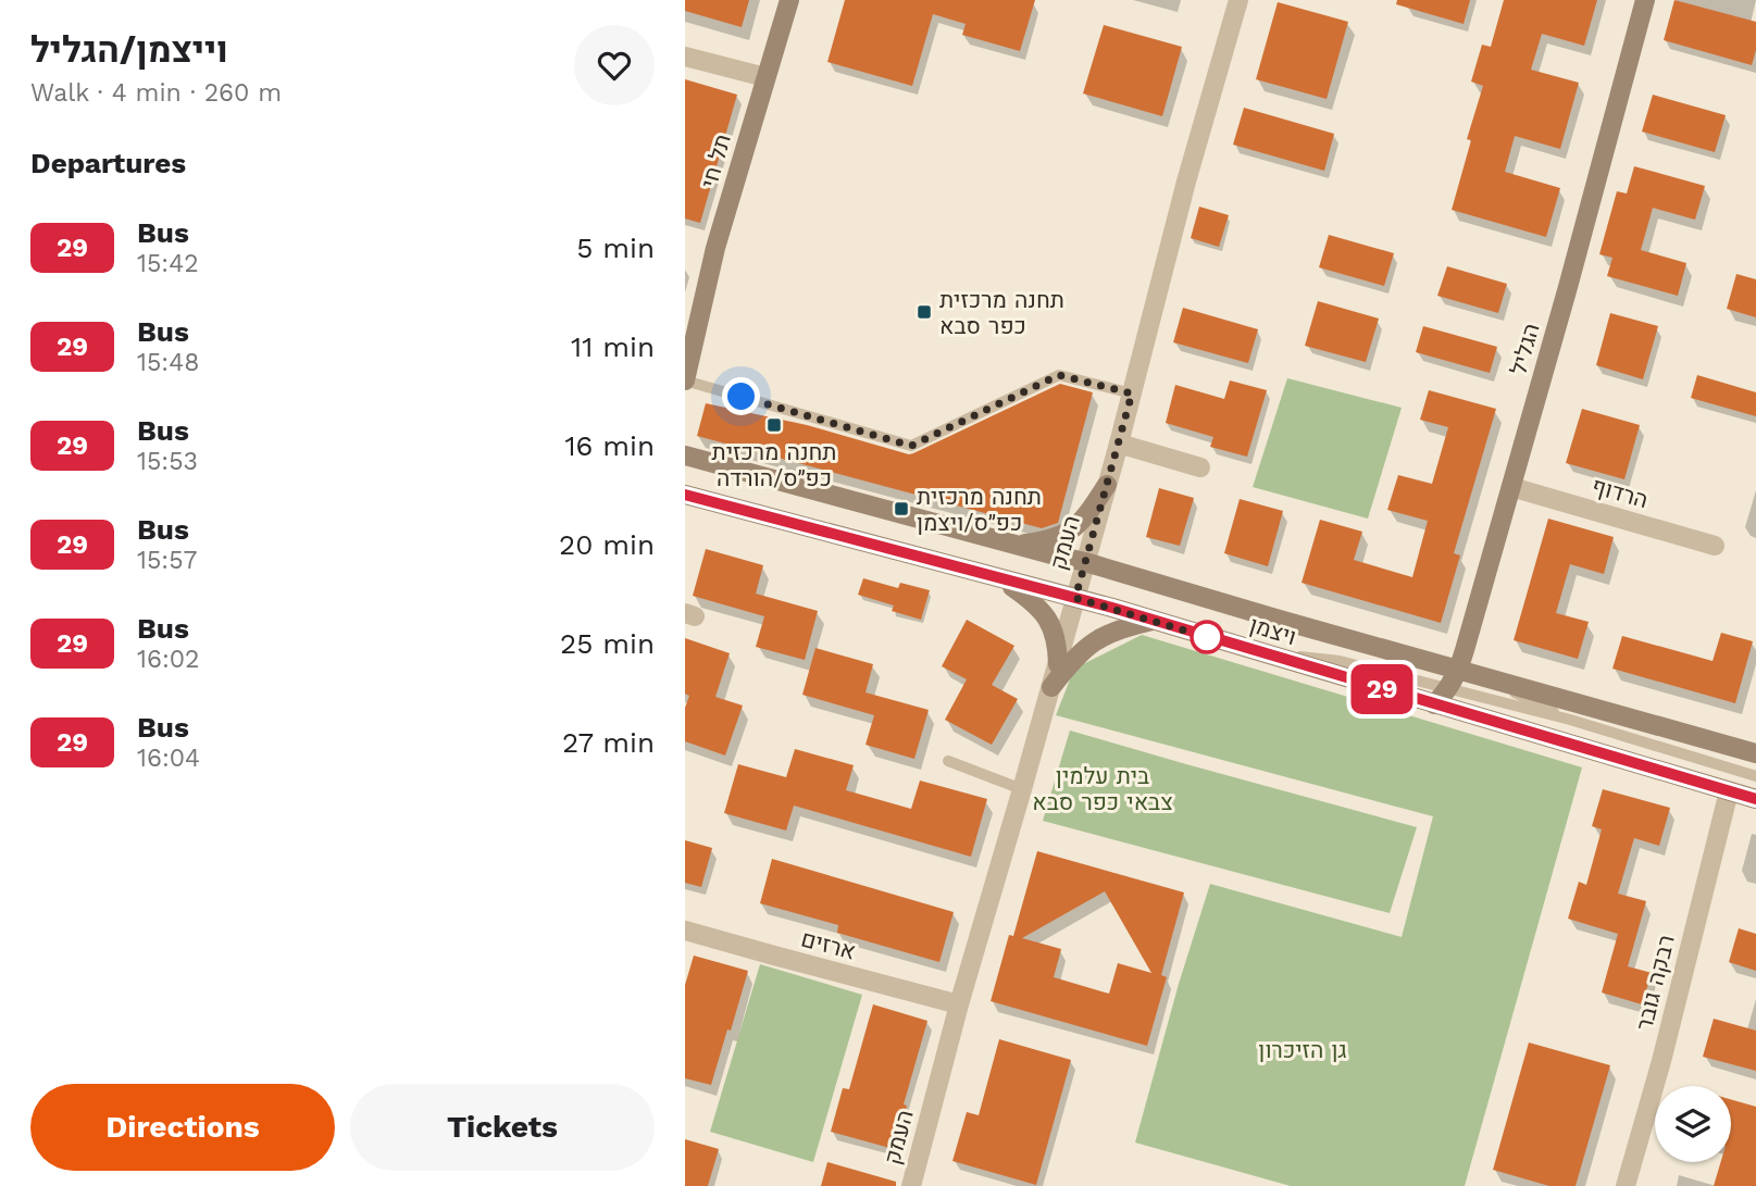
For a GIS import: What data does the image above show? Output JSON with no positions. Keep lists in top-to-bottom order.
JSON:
{
  "streets": {
    "main road": ["תל חי", "הגליל", "ויצמן"],
    "street": [
      "הרדוף",
      "העמק",
      "ארזים",
      "רבקה גובר"
    ]
  },
  "crossings": [
    ["הגליל", "הרדוף"],
    ["הגליל", "ויצמן"],
    ["העמק", "ויצמן"],
    ["העמק", "ארזים"],
    ["ויצמן", "רבקה גובר"]
  ],
  "parks": ["בית עלמין צבאי כפר סבא", "גן הזיכרון"],
  "places": {
    "transit": ["תחנה מרכזית כפר סבא", "תחנה מרכזית כפ״ס/הורדה", "תחנה מרכזית כפ״ס/ויצמן"]
  },
  "lines": ["bus line 29"],
  "page": {
    "heading": [
      ["וייצמן/הגליל", "Walk · 4 min · 260 m"],
      "Departures"
    ],
    "on_map": "29",
    "list": [
      {
        "mark": "29",
        "name": "Bus",
        "note": "15:42",
        "value": "5 min"
      },
      {
        "mark": "29",
        "name": "Bus",
        "note": "15:48",
        "value": "11 min"
      },
      {
        "mark": "29",
        "name": "Bus",
        "note": "15:53",
        "value": "16 min"
      },
      {
        "mark": "29",
        "name": "Bus",
        "note": "15:57",
        "value": "20 min"
      },
      {
        "mark": "29",
        "name": "Bus",
        "note": "16:02",
        "value": "25 min"
      },
      {
        "mark": "29",
        "name": "Bus",
        "note": "16:04",
        "value": "27 min"
      }
    ],
    "buttons": ["Directions", "Tickets"]
  }
}
